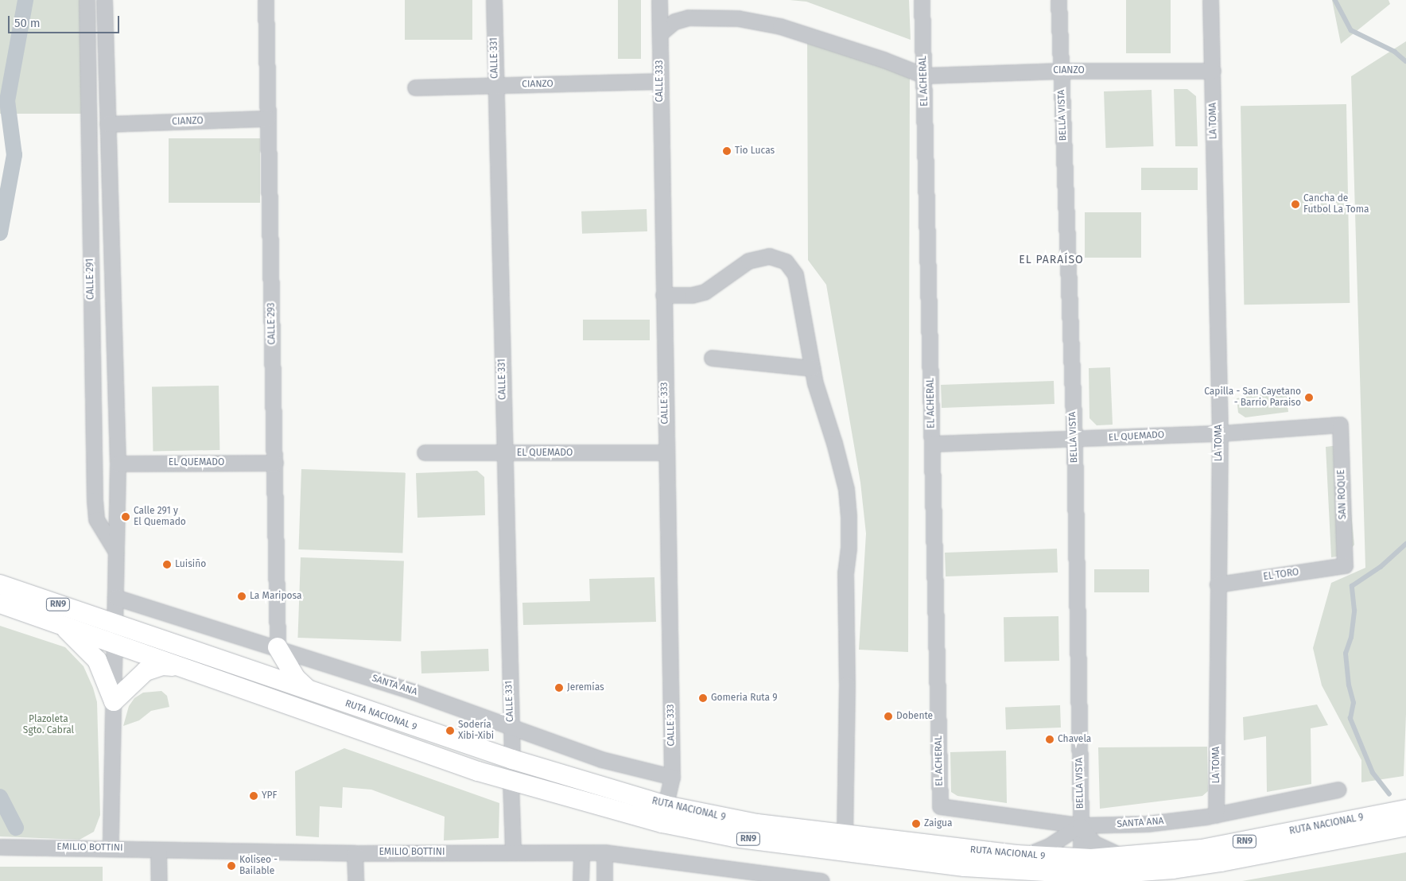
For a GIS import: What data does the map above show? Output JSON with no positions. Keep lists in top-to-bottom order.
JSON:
{
  "streets": {
    "main road": ["RN9", "RUTA NACIONAL 9"],
    "street": [
      "CALLE 331",
      "CIANZO",
      "CALLE 333",
      "EL ACHERAL",
      "BELLA VISTA",
      "LA TOMA",
      "CALLE 291",
      "CALLE 293",
      "EL QUEMADO",
      "SAN ROQUE",
      "EL TORO",
      "SANTA ANA",
      "EMILIO BOTTINI"
    ]
  },
  "crossings": [
    ["CALLE 331", "CIANZO"],
    ["CALLE 331", "EL QUEMADO"],
    ["CALLE 331", "SANTA ANA"],
    ["CALLE 331", "RUTA NACIONAL 9"],
    ["CIANZO", "CALLE 333"],
    ["CIANZO", "EL ACHERAL"],
    ["CIANZO", "BELLA VISTA"],
    ["CIANZO", "LA TOMA"],
    ["CIANZO", "CALLE 293"],
    ["CALLE 333", "EL QUEMADO"],
    ["CALLE 333", "SANTA ANA"],
    ["CALLE 333", "RUTA NACIONAL 9"],
    ["EL ACHERAL", "EL QUEMADO"],
    ["EL ACHERAL", "SANTA ANA"],
    ["BELLA VISTA", "EL QUEMADO"],
    ["BELLA VISTA", "SANTA ANA"],
    ["BELLA VISTA", "RUTA NACIONAL 9"],
    ["LA TOMA", "EL QUEMADO"],
    ["LA TOMA", "EL TORO"],
    ["LA TOMA", "SANTA ANA"],
    ["CALLE 293", "EL QUEMADO"],
    ["CALLE 293", "SANTA ANA"],
    ["EL QUEMADO", "SAN ROQUE"],
    ["SAN ROQUE", "EL TORO"]
  ],
  "districts": ["EL PARAÍSO"],
  "parks": ["Plazoleta Sgto. Cabral"],
  "places": [
    "Tio Lucas",
    "Cancha de Futbol La Toma",
    "Capilla - San Cayetano - Barrio Paraiso",
    "Calle 291 y El Quemado",
    "Luisiño",
    "La Mariposa",
    "Jeremías",
    "Gomeria Ruta 9",
    "Dobente",
    "Sodería Xibi-Xibi",
    "Chavela",
    "YPF",
    "Zaigua",
    "Koliseo - Bailable"
  ],
  "scale_bar": "50 m"
}
